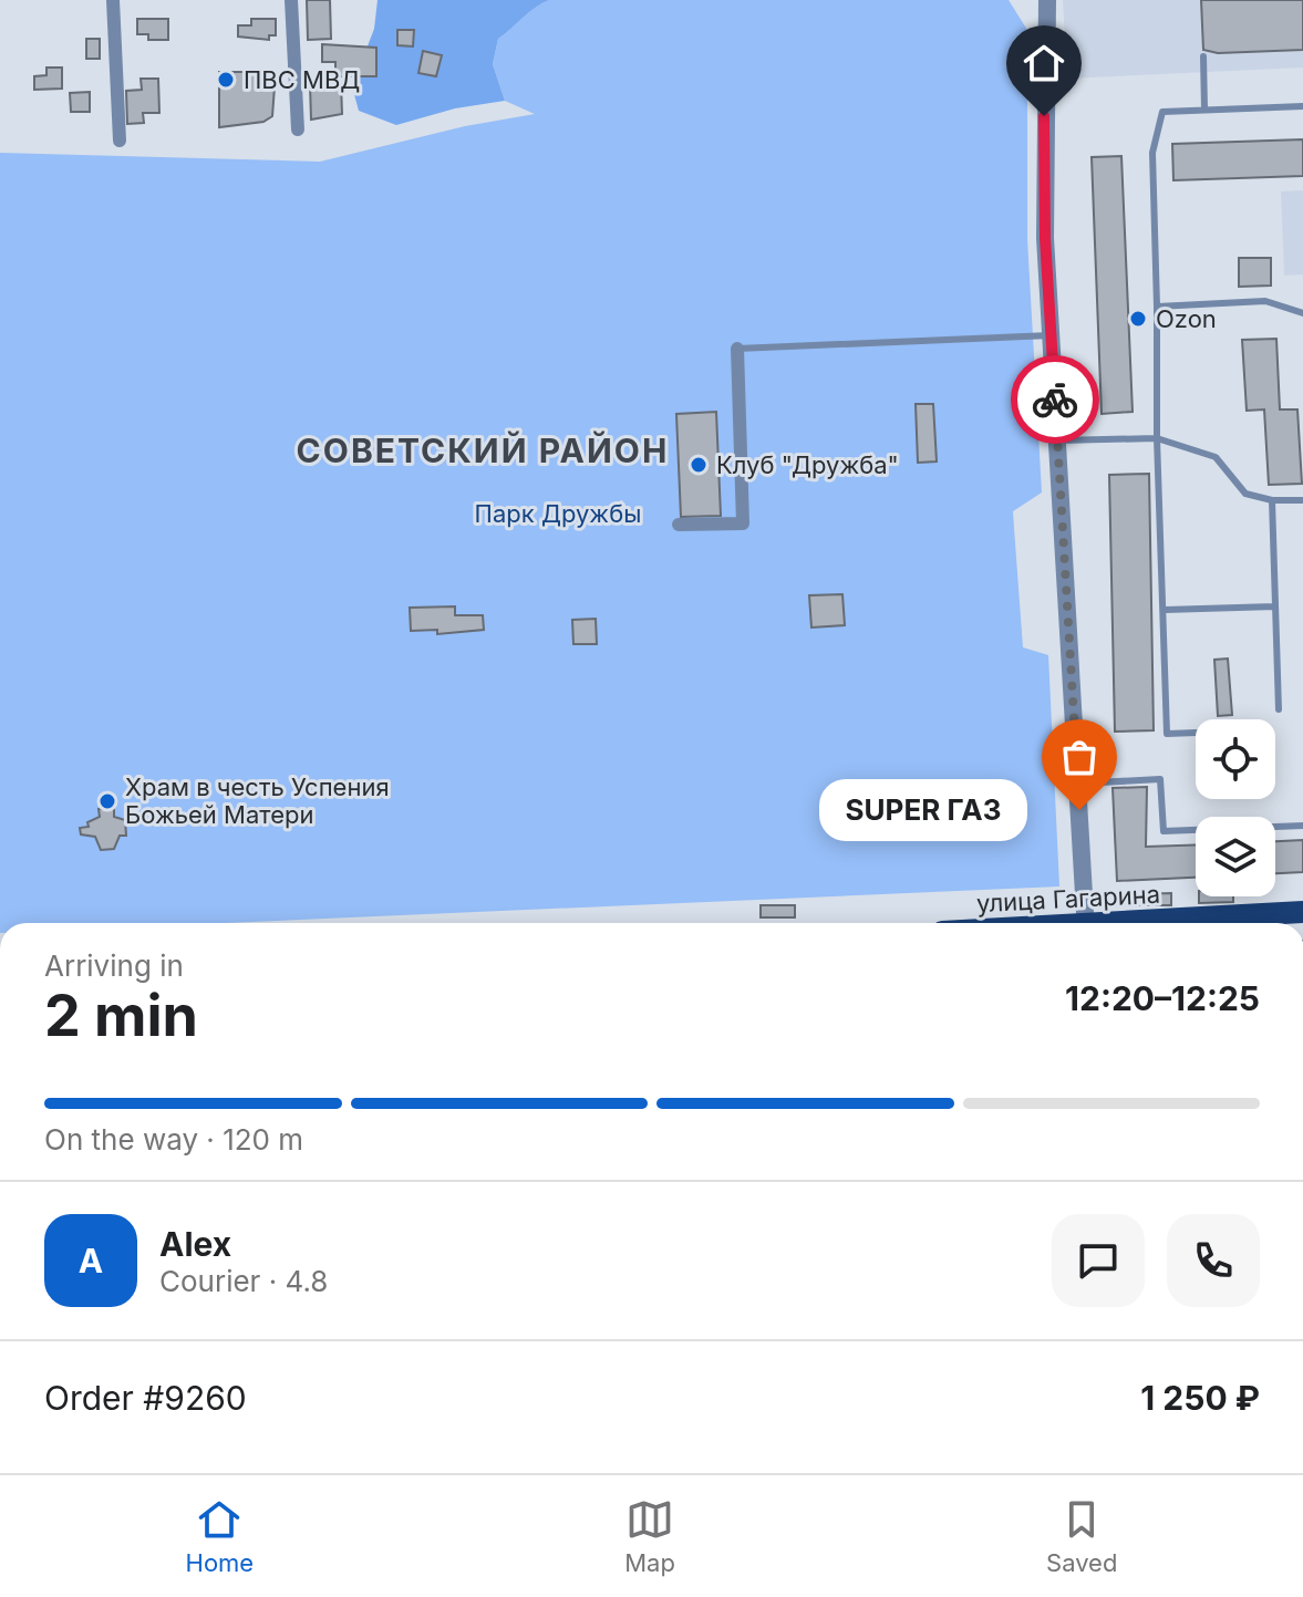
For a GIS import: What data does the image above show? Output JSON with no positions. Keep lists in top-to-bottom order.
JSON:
{
  "streets": {
    "main road": ["улица Гагарина"]
  },
  "districts": ["СОВЕТСКИЙ РАЙОН"],
  "parks": ["Парк Дружбы"],
  "places": [
    "ПВС МВД",
    "Ozon",
    "Клуб \"Дружба\"",
    "Храм в честь Успения Божьей Матери",
    "SUPER ГАЗ"
  ],
  "page": {
    "bubble": "SUPER ГАЗ",
    "heading": ["2 min", "Arriving in", "12:20–12:25"],
    "panel": [
      "Alex",
      "Courier · 4.8",
      "Order #9260",
      "1 250 ₽"
    ],
    "bar": "On the way · 120 m",
    "round": "A",
    "tabs": ["Home", "Map", "Saved"]
  }
}
